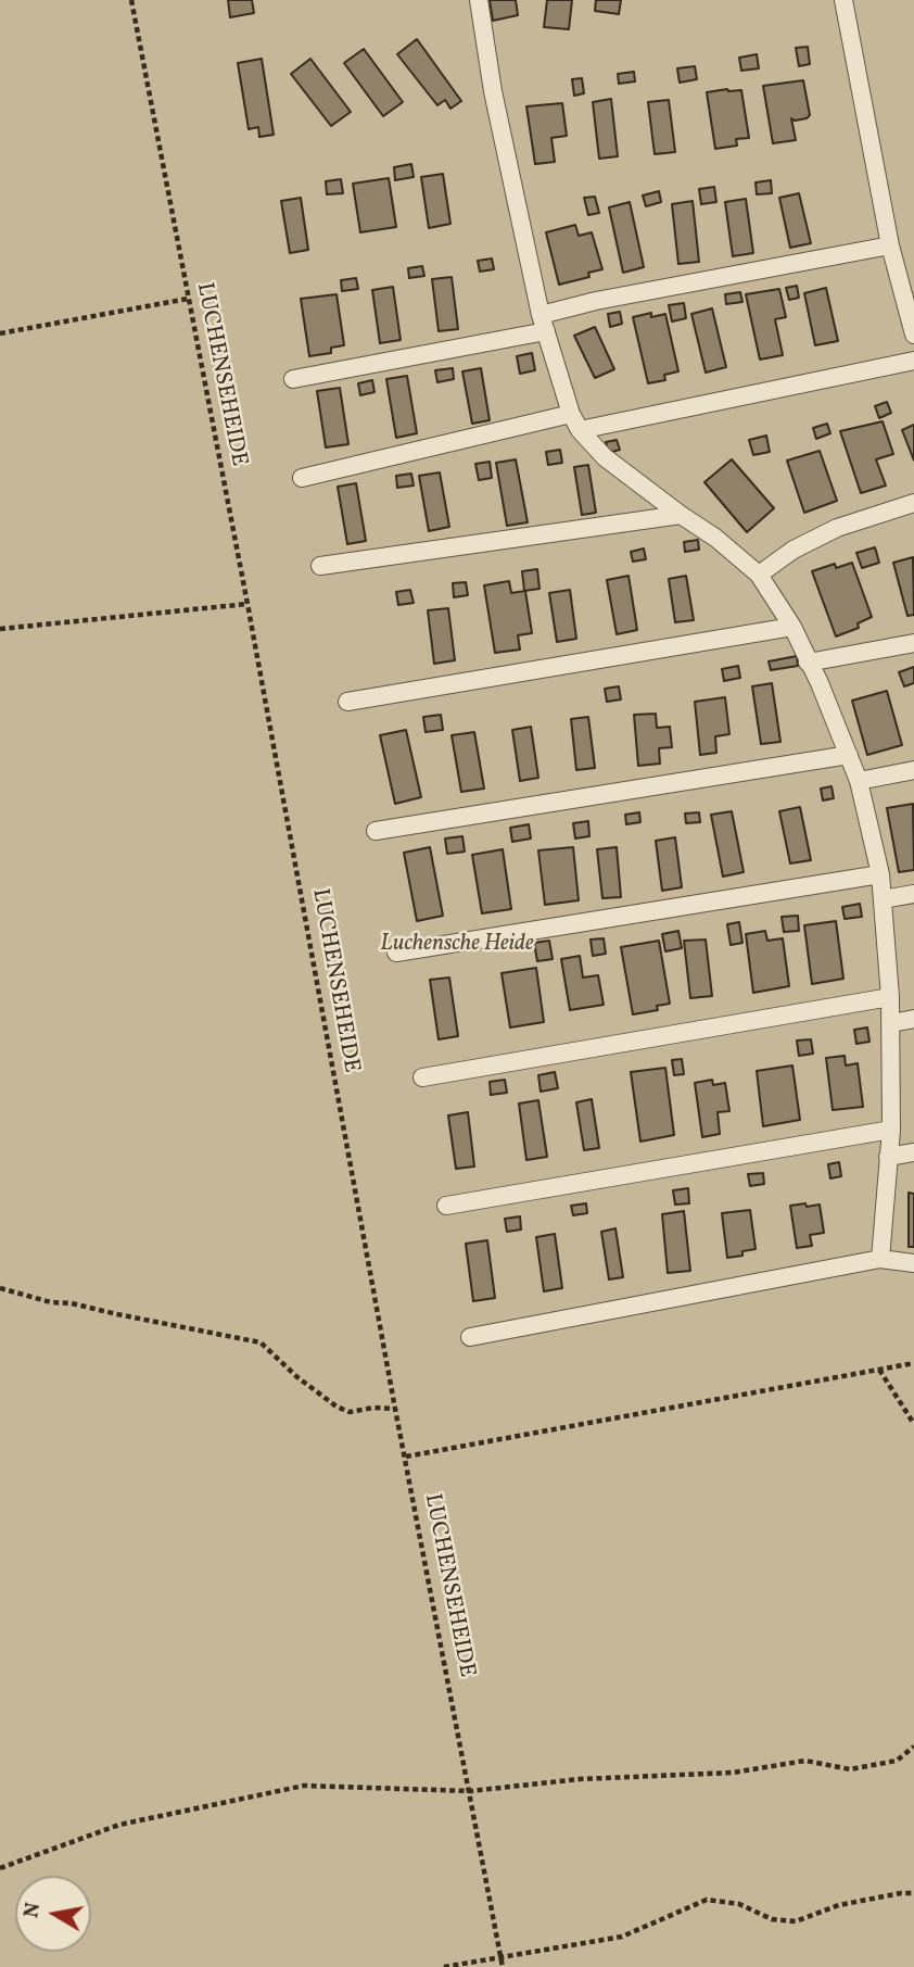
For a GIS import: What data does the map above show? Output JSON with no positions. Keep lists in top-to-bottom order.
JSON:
{
  "streets": {
    "path": ["LUCHENSEHEIDE"]
  },
  "parks": ["Luchensche Heide"],
  "north": "left"
}
